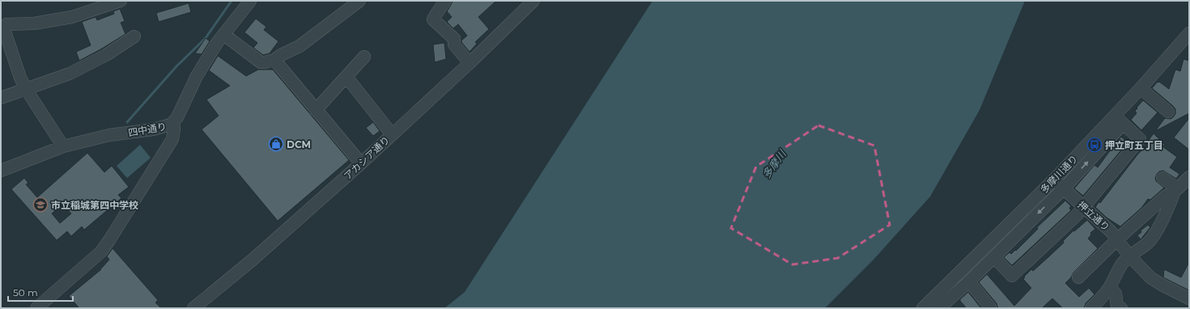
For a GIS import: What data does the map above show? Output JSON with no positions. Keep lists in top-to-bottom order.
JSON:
{
  "streets": {
    "street": [
      "四中通り",
      "アカシア通り",
      "多摩川通り",
      "押立通り"
    ]
  },
  "crossings": [
    ["多摩川通り", "押立通り"]
  ],
  "water": ["多摩川"],
  "places": {
    "shop": ["DCM"],
    "bus stop": ["押立町五丁目"],
    "school or university": ["市立稲城第四中学校"]
  },
  "scale_bar": "50 m"
}
